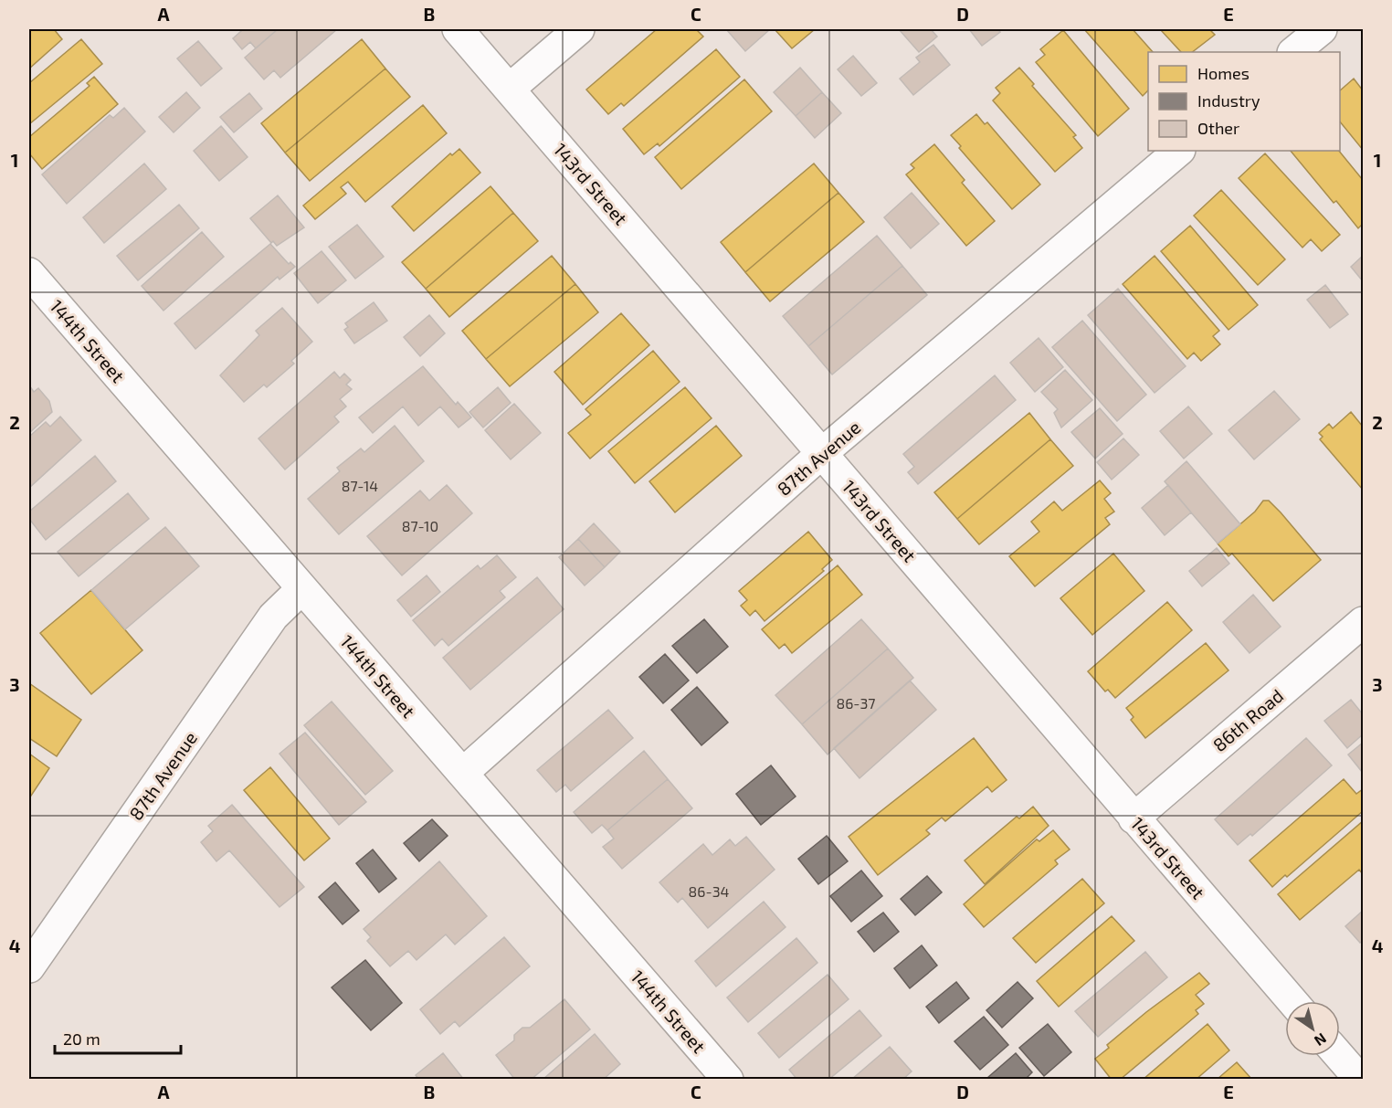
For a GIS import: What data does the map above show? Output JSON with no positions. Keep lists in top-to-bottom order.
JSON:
{
  "streets": {
    "street": [
      "143rd Street",
      "144th Street",
      "87th Avenue",
      "86th Road"
    ]
  },
  "crossings": [
    ["143rd Street", "87th Avenue"],
    ["143rd Street", "86th Road"],
    ["144th Street", "87th Avenue"]
  ],
  "house_numbers": [
    "87-14",
    "87-10",
    "86-37",
    "86-34"
  ],
  "legend": ["Homes", "Industry", "Other"],
  "scale_bar": "20 m",
  "north": "bottom right",
  "grid": {
    "columns": [
      "A",
      "B",
      "C",
      "D",
      "E"
    ],
    "rows": [
      "1",
      "2",
      "3",
      "4"
    ]
  }
}
